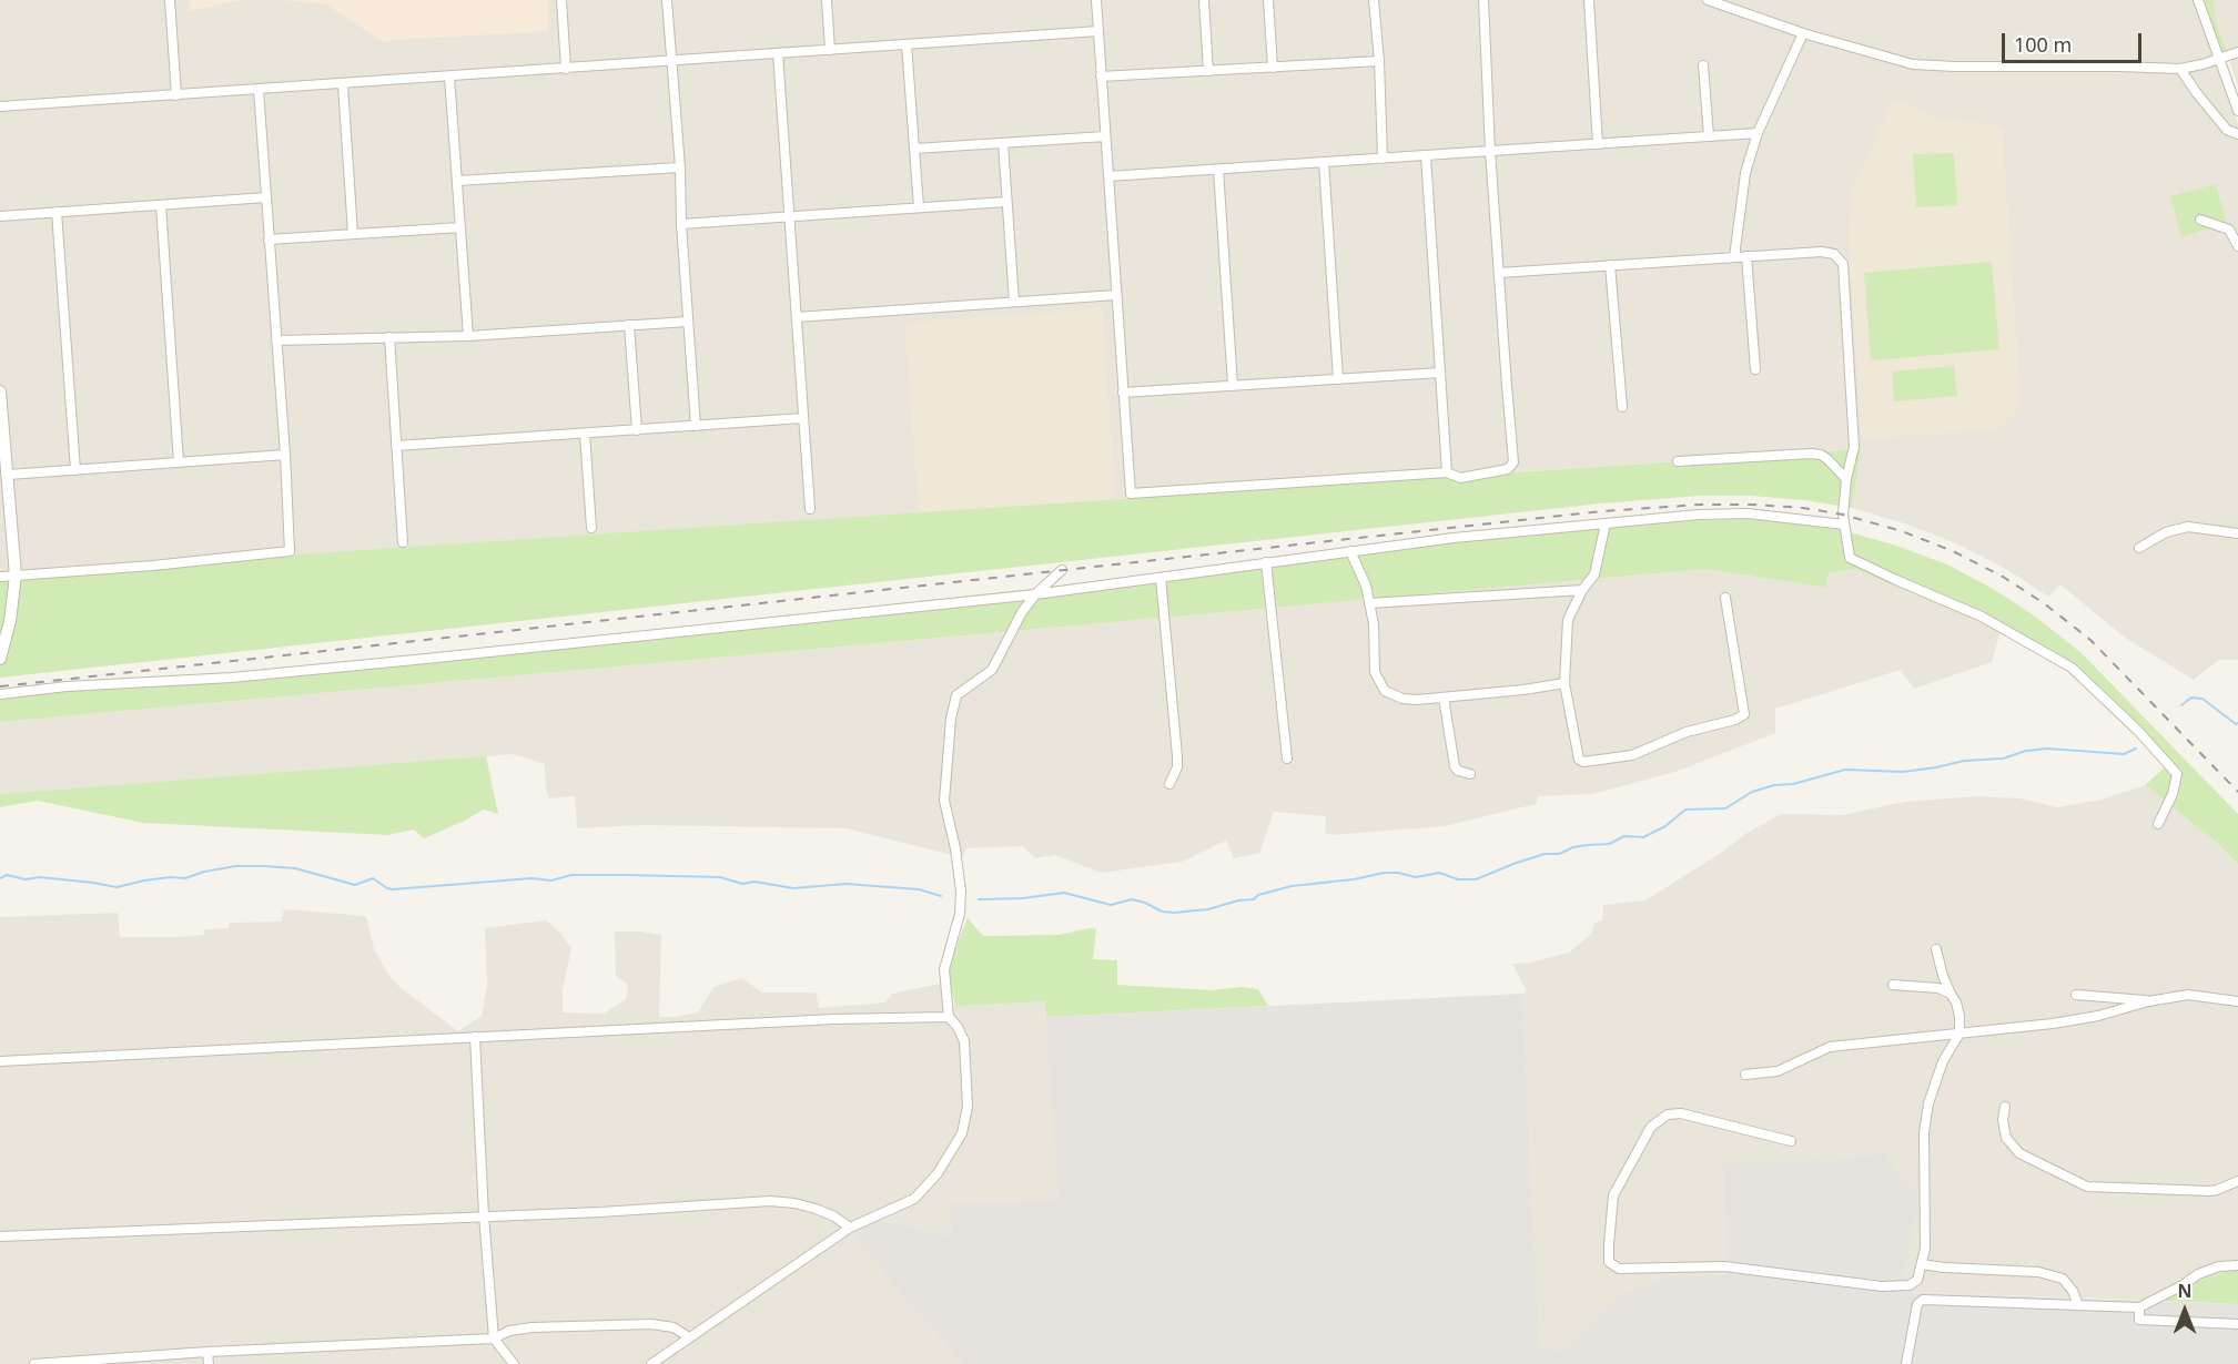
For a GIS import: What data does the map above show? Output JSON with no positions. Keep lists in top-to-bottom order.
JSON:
{
  "scale_bar": "100 m",
  "north": "top"
}
